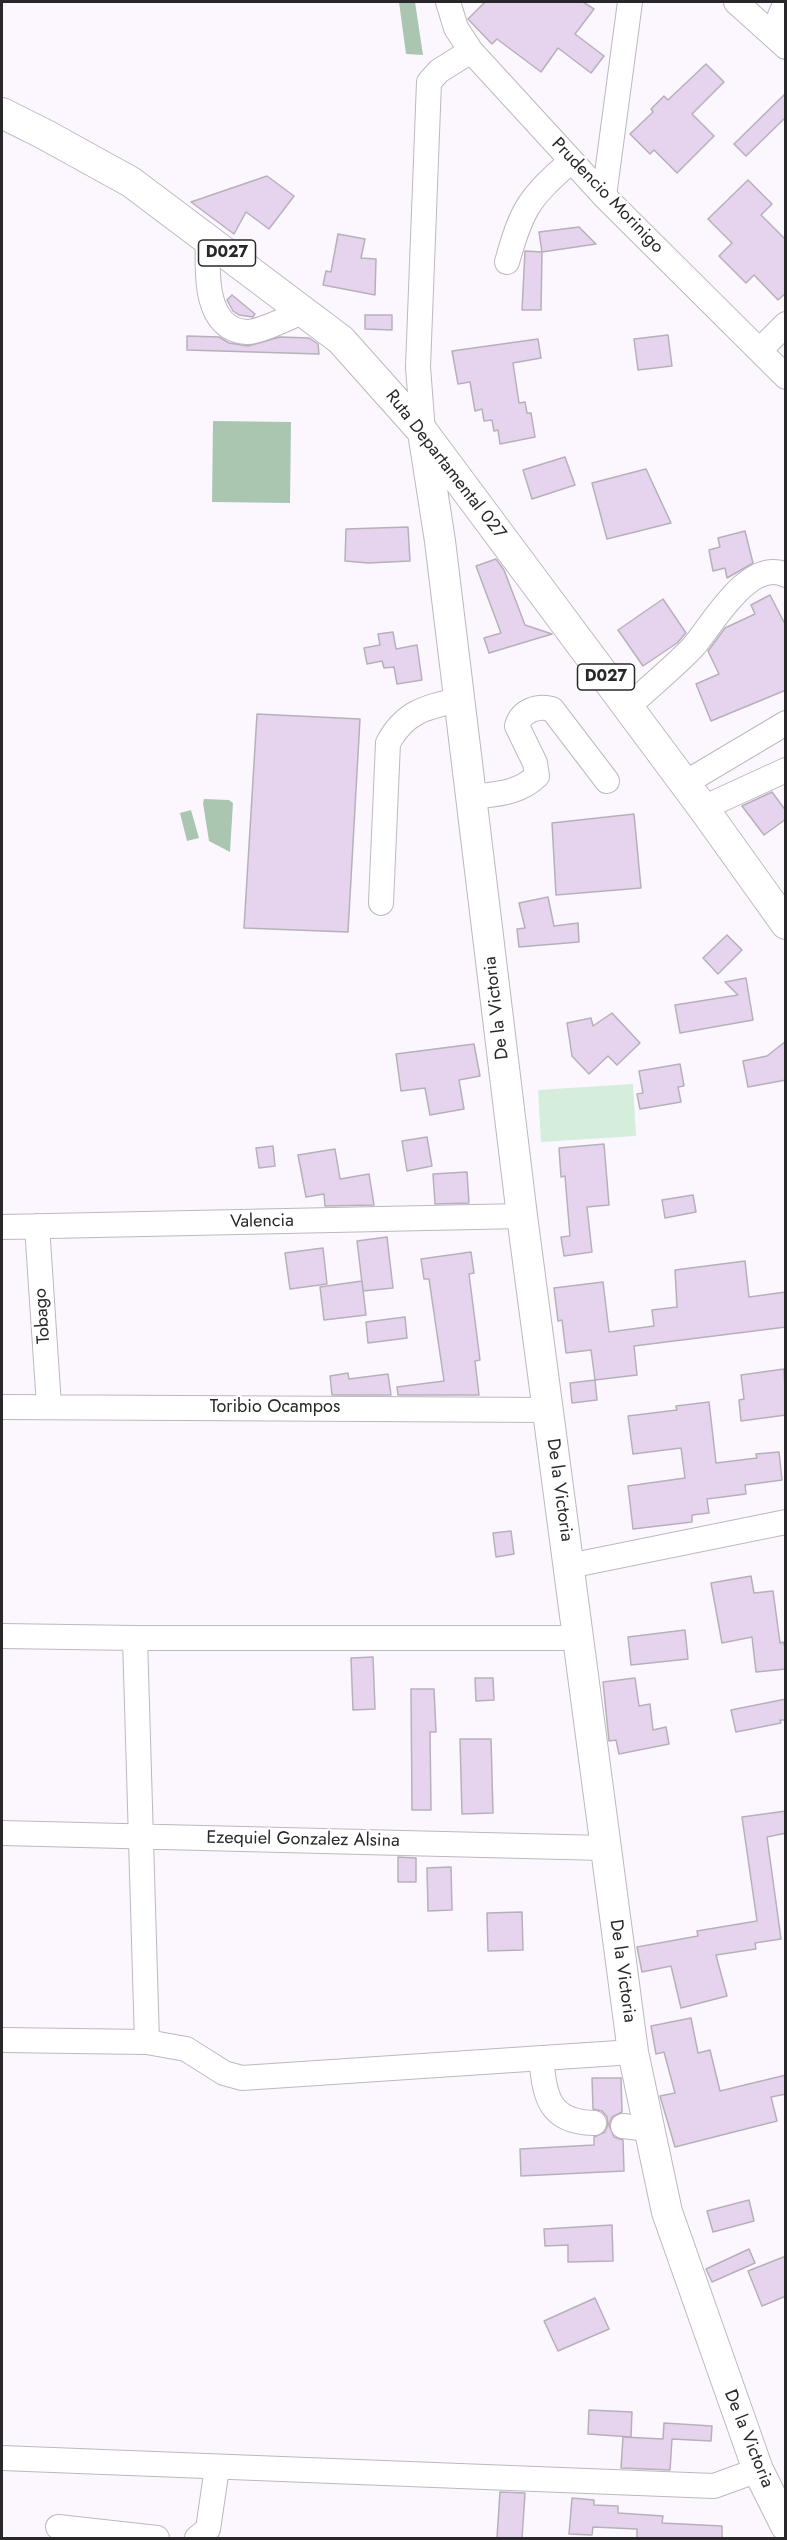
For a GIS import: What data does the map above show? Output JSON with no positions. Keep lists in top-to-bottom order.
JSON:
{
  "streets": {
    "main road": ["D027", "Ruta Departamental 027", "De la Victoria"],
    "street": [
      "Prudencio Morinigo",
      "Valencia",
      "Tobago",
      "Toribio Ocampos",
      "Ezequiel Gonzalez Alsina"
    ]
  },
  "crossings": [
    ["Ruta Departamental 027", "De la Victoria"],
    ["De la Victoria", "Valencia"],
    ["De la Victoria", "Toribio Ocampos"],
    ["De la Victoria", "Ezequiel Gonzalez Alsina"],
    ["Valencia", "Tobago"],
    ["Tobago", "Toribio Ocampos"]
  ]
}
